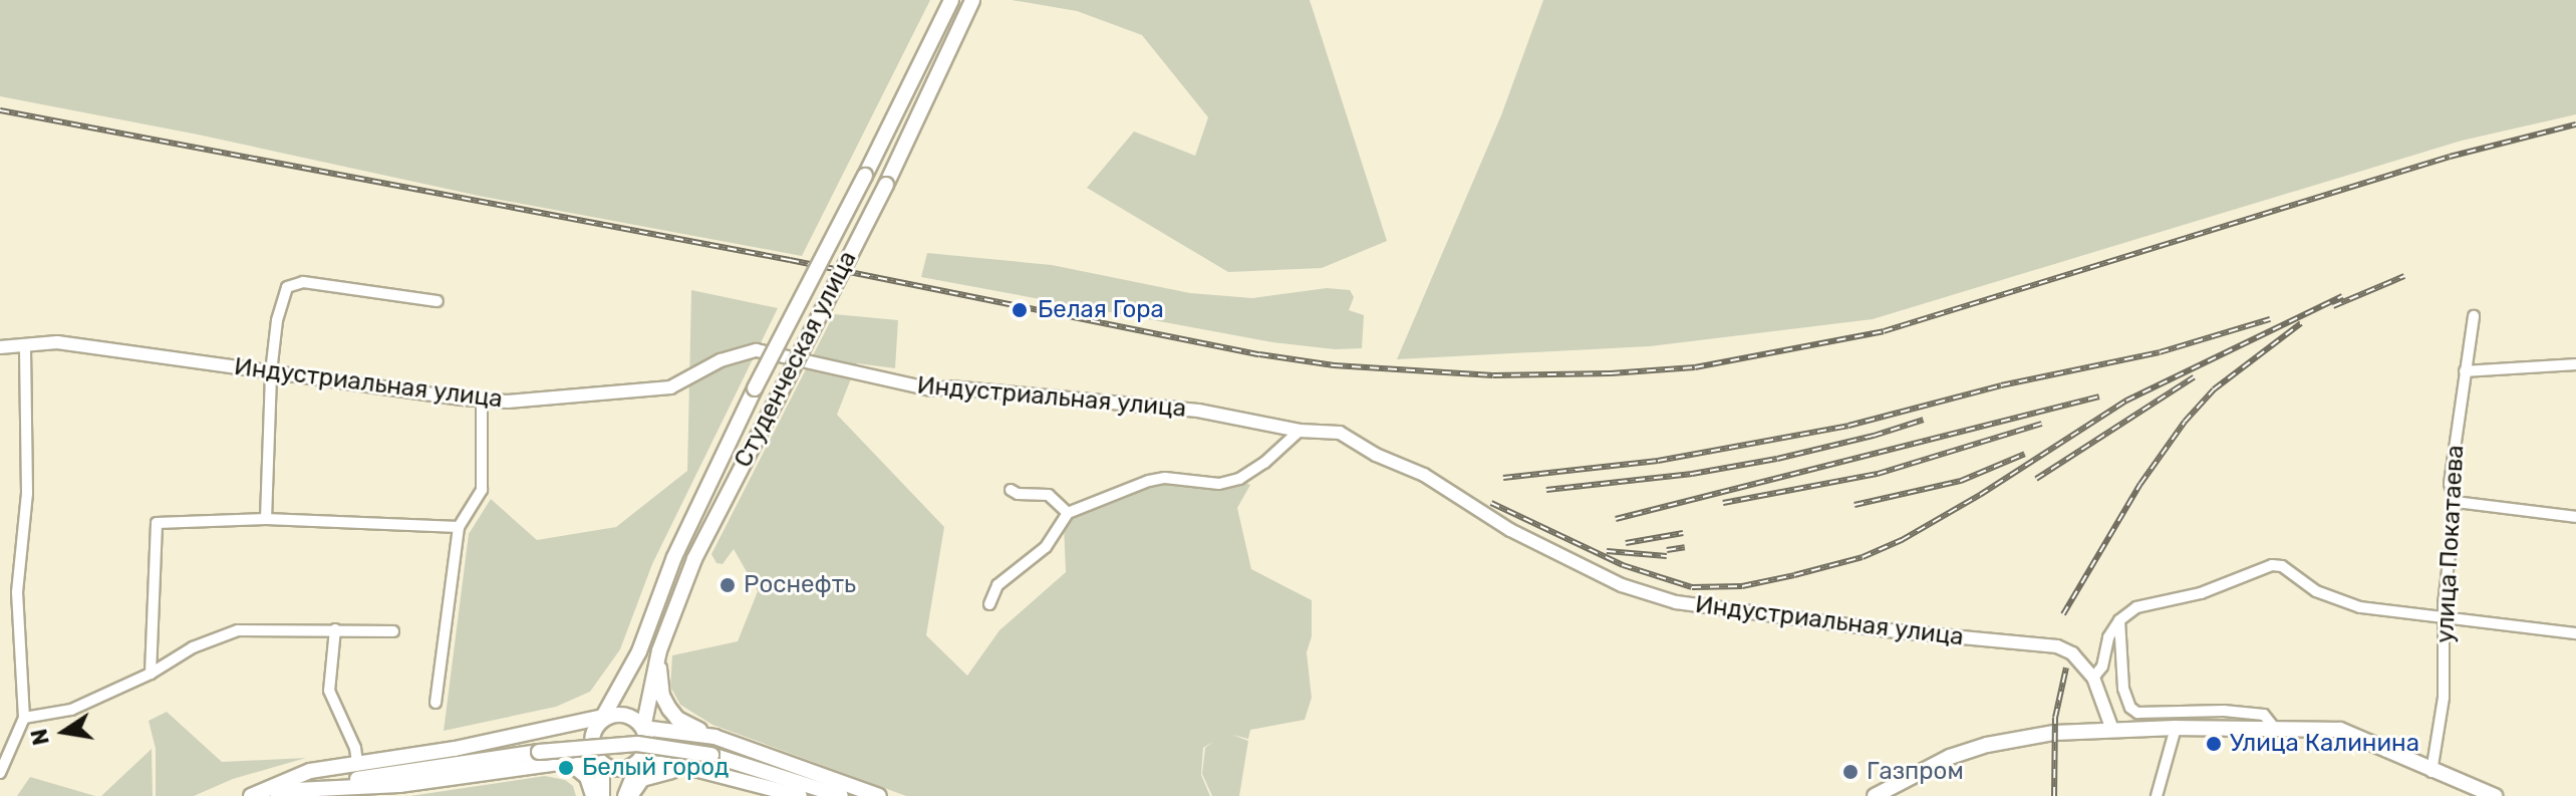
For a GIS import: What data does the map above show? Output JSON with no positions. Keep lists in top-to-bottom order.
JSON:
{
  "streets": {
    "main road": ["Студенческая улица"],
    "street": ["Индустриальная улица", "улица Покатаева"]
  },
  "places": [
    "Белая Гора",
    "Роснефть",
    "Улица Калинина",
    "Белый город",
    "Газпром"
  ],
  "north": "left"
}
